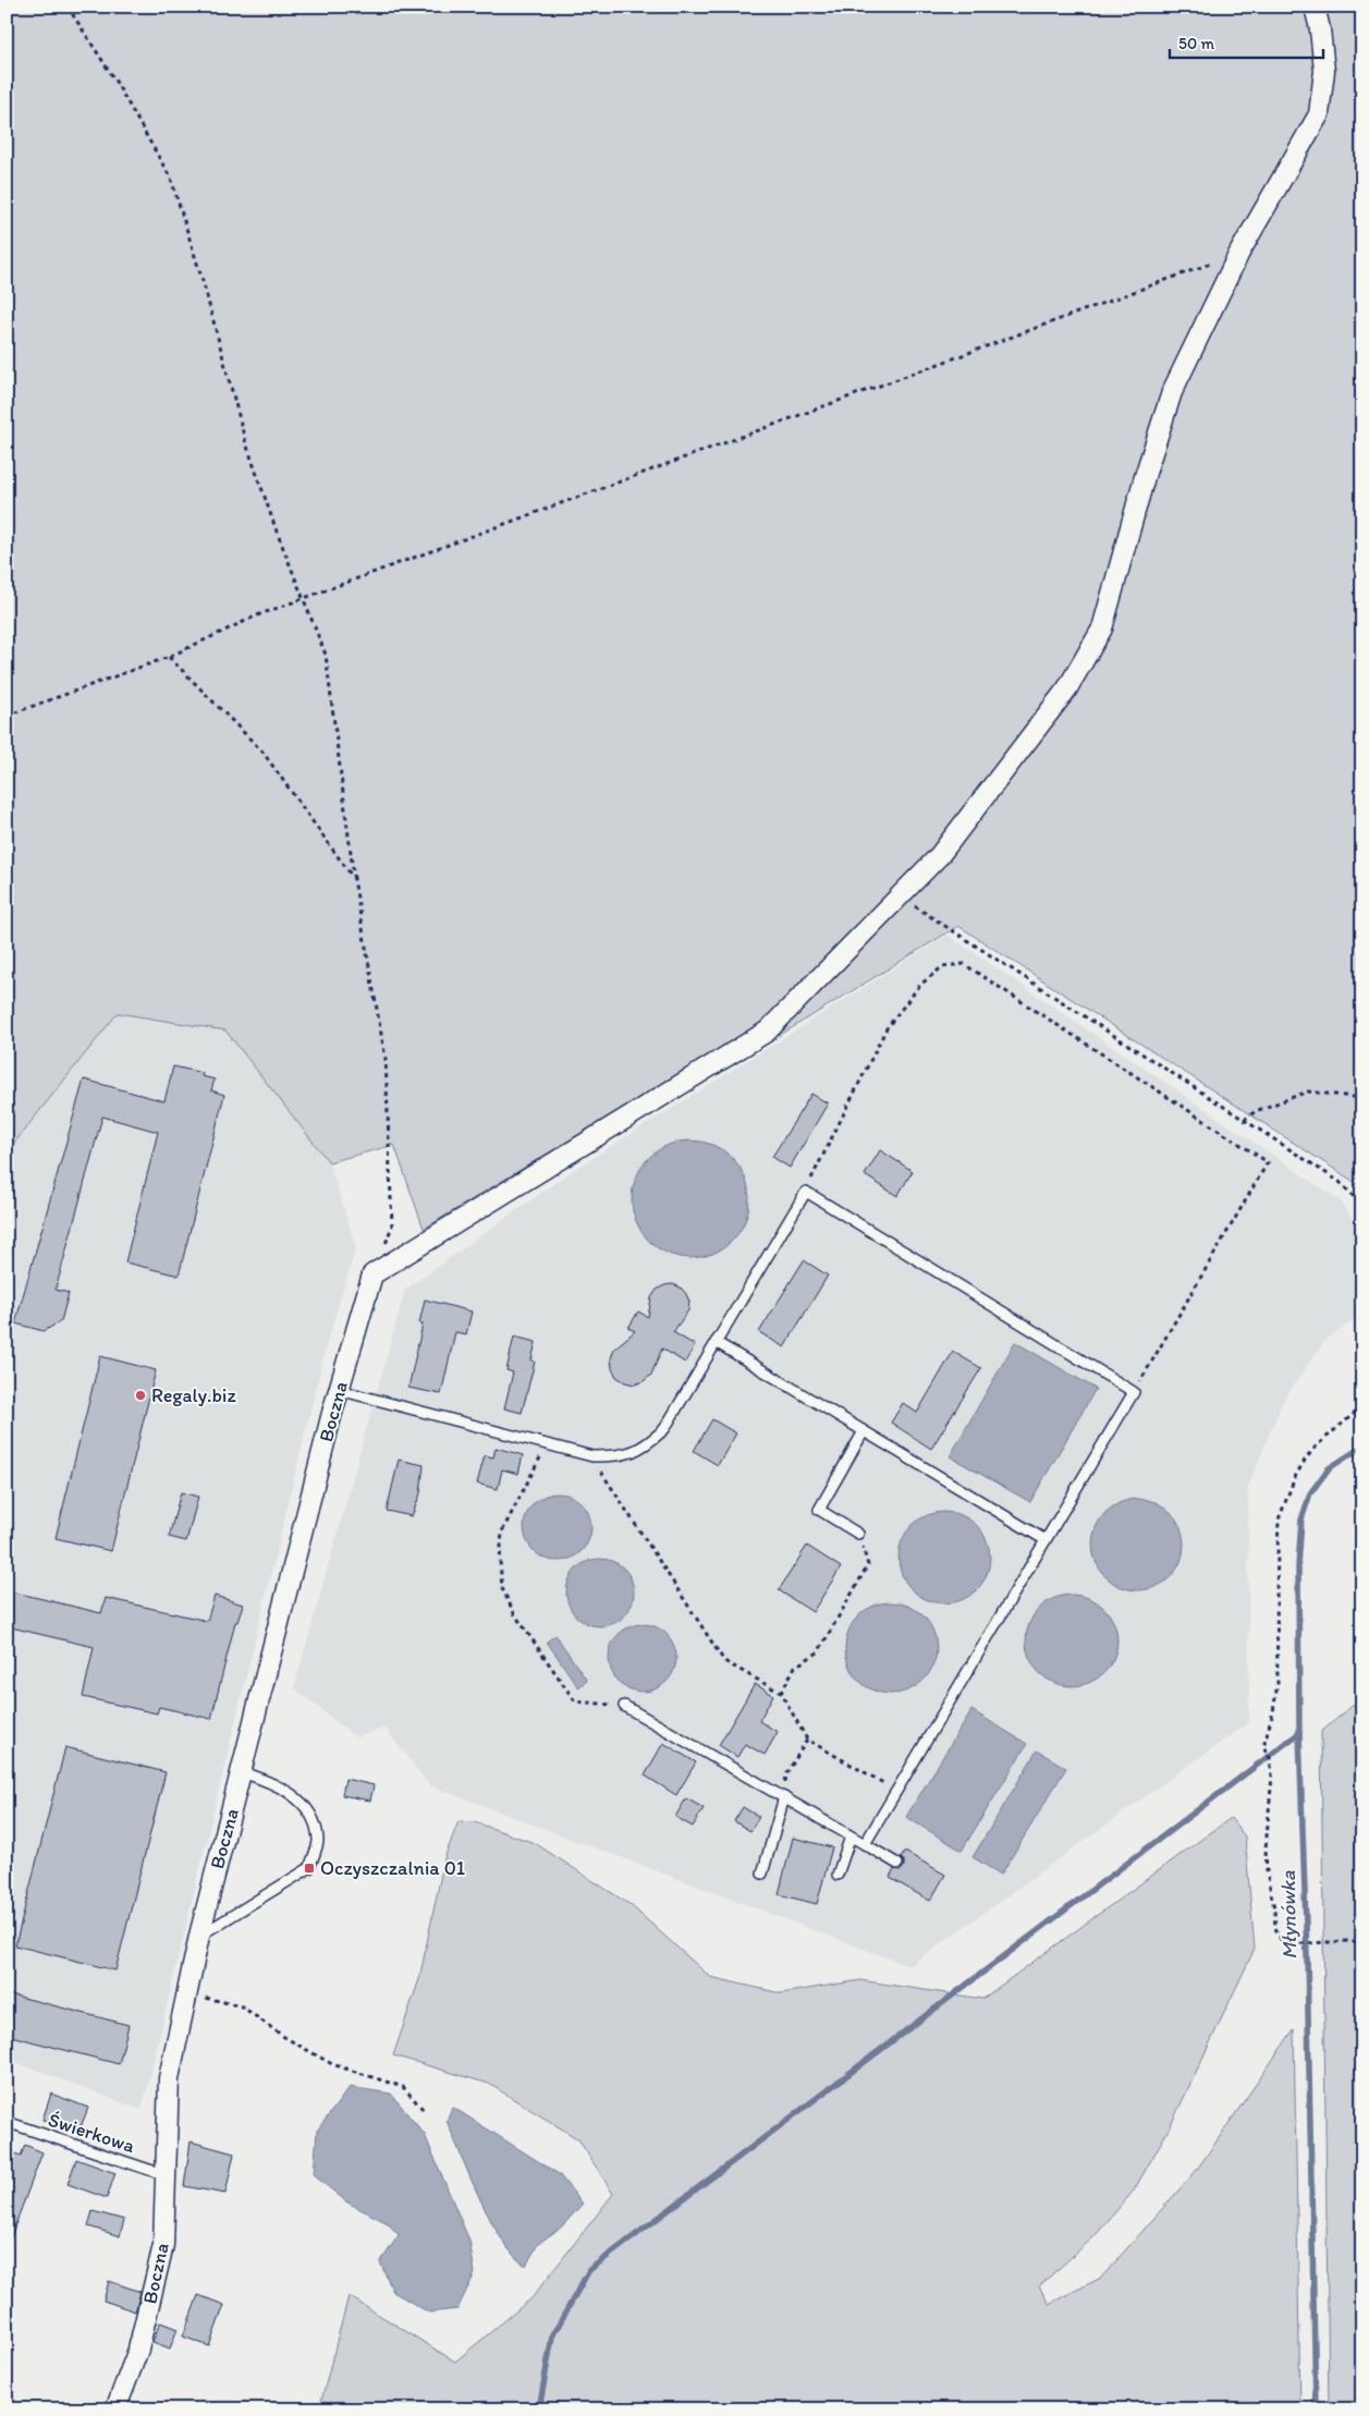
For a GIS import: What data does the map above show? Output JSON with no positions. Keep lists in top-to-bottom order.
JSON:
{
  "streets": {
    "street": ["Boczna"],
    "lane": ["Świerkowa"]
  },
  "crossings": [
    ["Boczna", "Świerkowa"]
  ],
  "water": ["Młynówka"],
  "places": {
    "other": ["Regaly.biz"],
    "transit": ["Oczyszczalnia 01"]
  },
  "scale_bar": "50 m"
}
